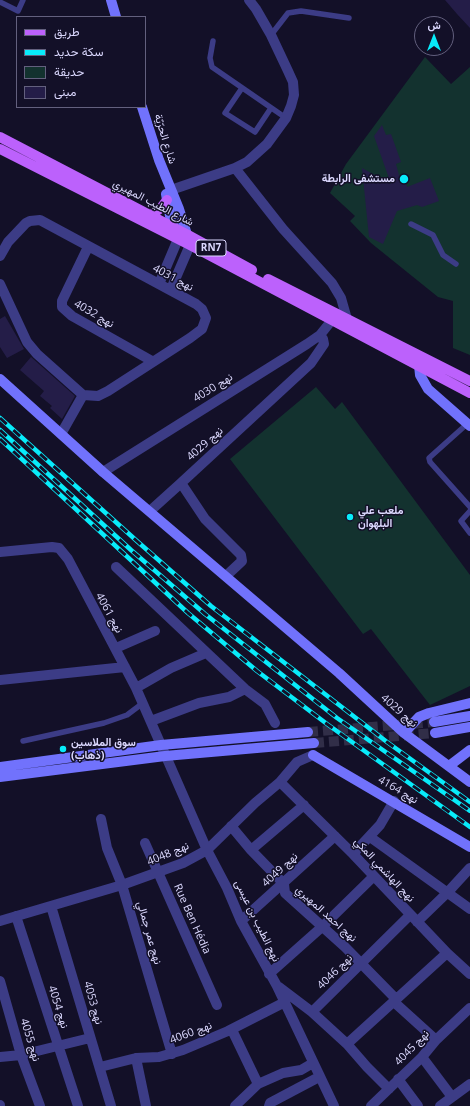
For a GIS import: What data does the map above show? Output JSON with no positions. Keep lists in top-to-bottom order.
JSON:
{
  "streets": {
    "main road": ["شارع الطيب المهيري", "RN7"],
    "street": [
      "شارع الحرّيّة",
      "نهج 4031",
      "نهج 4032",
      "نهج 4030",
      "نهج 4029",
      "نهج 4061",
      "نهج 4164",
      "نهج 4048",
      "نهج 4049",
      "نهج الهاشمي المكي",
      "نهج احمد المهيري",
      "Rue Ben Hédia",
      "نهج الطيب بن عيسى",
      "نهج عمر جمالي",
      "نهج 4046",
      "نهج 4053",
      "نهج 4054",
      "نهج 4060",
      "نهج 4055",
      "نهج 4045"
    ]
  },
  "crossings": [
    ["شارع الحرّيّة", "شارع الطيب المهيري"],
    ["شارع الطيب المهيري", "RN7"],
    ["شارع الطيب المهيري", "نهج 4030"],
    ["نهج 4031", "نهج 4032"],
    ["نهج 4030", "نهج 4029"],
    ["نهج 4061", "نهج الطيب بن عيسى"],
    ["نهج 4164", "نهج 4048"],
    ["نهج 4048", "نهج الهاشمي المكي"],
    ["نهج 4048", "نهج احمد المهيري"],
    ["نهج 4048", "Rue Ben Hédia"],
    ["نهج 4048", "نهج الطيب بن عيسى"],
    ["نهج 4048", "نهج عمر جمالي"],
    ["نهج 4048", "نهج 4053"],
    ["نهج 4048", "نهج 4054"],
    ["نهج 4049", "نهج الهاشمي المكي"],
    ["نهج 4049", "نهج احمد المهيري"],
    ["نهج 4049", "نهج الطيب بن عيسى"],
    ["نهج الهاشمي المكي", "نهج 4046"],
    ["نهج احمد المهيري", "نهج 4046"],
    ["نهج احمد المهيري", "نهج 4045"],
    ["نهج الطيب بن عيسى", "نهج 4060"],
    ["نهج عمر جمالي", "نهج 4060"],
    ["نهج 4053", "نهج 4060"]
  ],
  "places": ["مستشفى الرابطة", "ملعب علي البلهوان", "سوق الملاسين (ذهاب)"],
  "legend": [
    "طريق",
    "سكة حديد",
    "حديقة",
    "مبنى"
  ],
  "north": "top"
}
